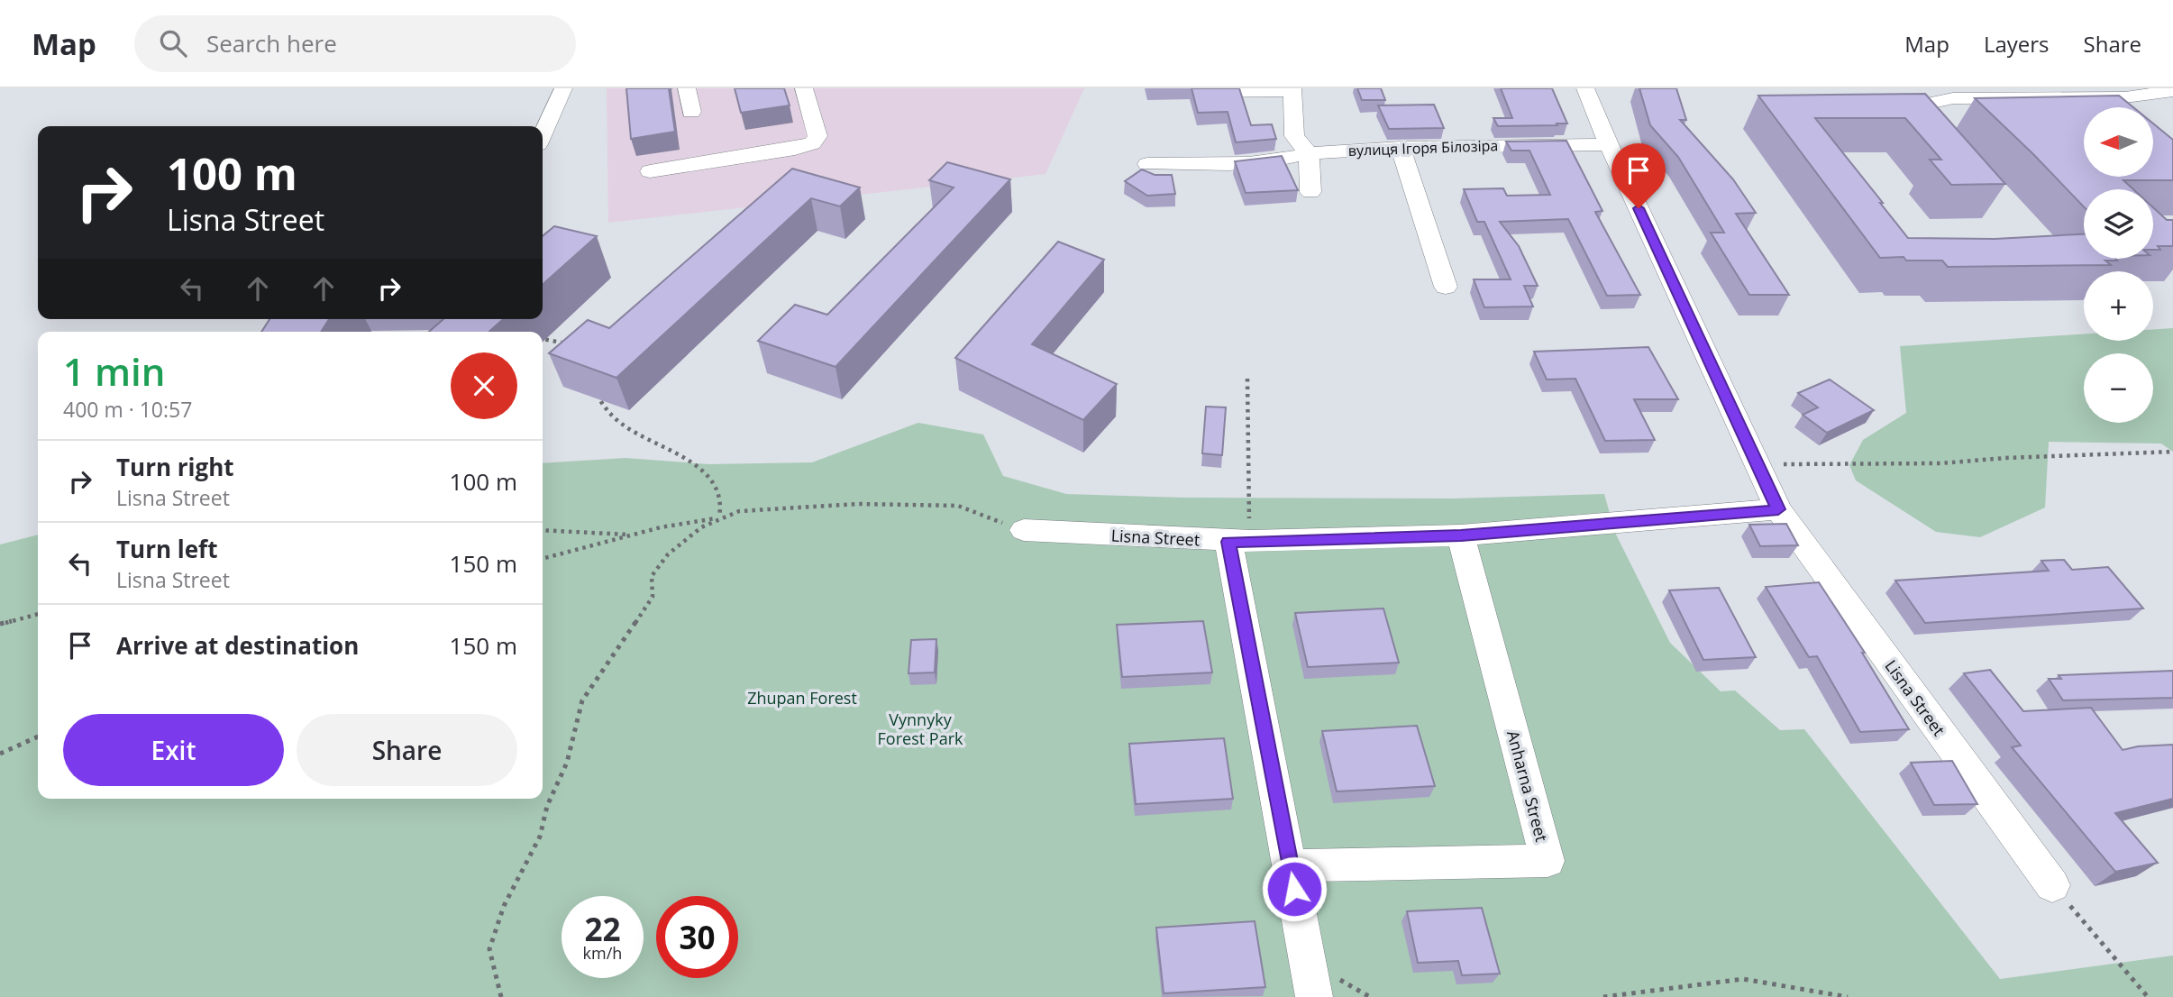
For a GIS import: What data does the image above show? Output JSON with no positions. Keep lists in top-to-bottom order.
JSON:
{
  "streets": {
    "street": ["вулиця Ігоря Білозіра", "Lisna Street", "Anharna Street"]
  },
  "crossings": [
    ["вулиця Ігоря Білозіра", "Lisna Street"],
    ["Lisna Street", "Anharna Street"]
  ],
  "parks": ["Zhupan Forest", "Vynnyky Forest Park"],
  "north": "left",
  "page": {
    "header": "Map",
    "search": "Search here",
    "nav": ["Map", "Layers", "Share"],
    "map_buttons": ["+", "−"],
    "turn": ["100 m", "Lisna Street"],
    "heading": ["1 min", "400 m · 10:57"],
    "list": [
      {
        "name": "Turn right",
        "note": "Lisna Street",
        "value": "100 m"
      },
      {
        "name": "Turn left",
        "note": "Lisna Street",
        "value": "150 m"
      },
      {
        "name": "Arrive at destination",
        "value": "150 m"
      }
    ],
    "buttons": ["Exit", "Share"],
    "speed": "22 km/h",
    "limit": "30"
  }
}
